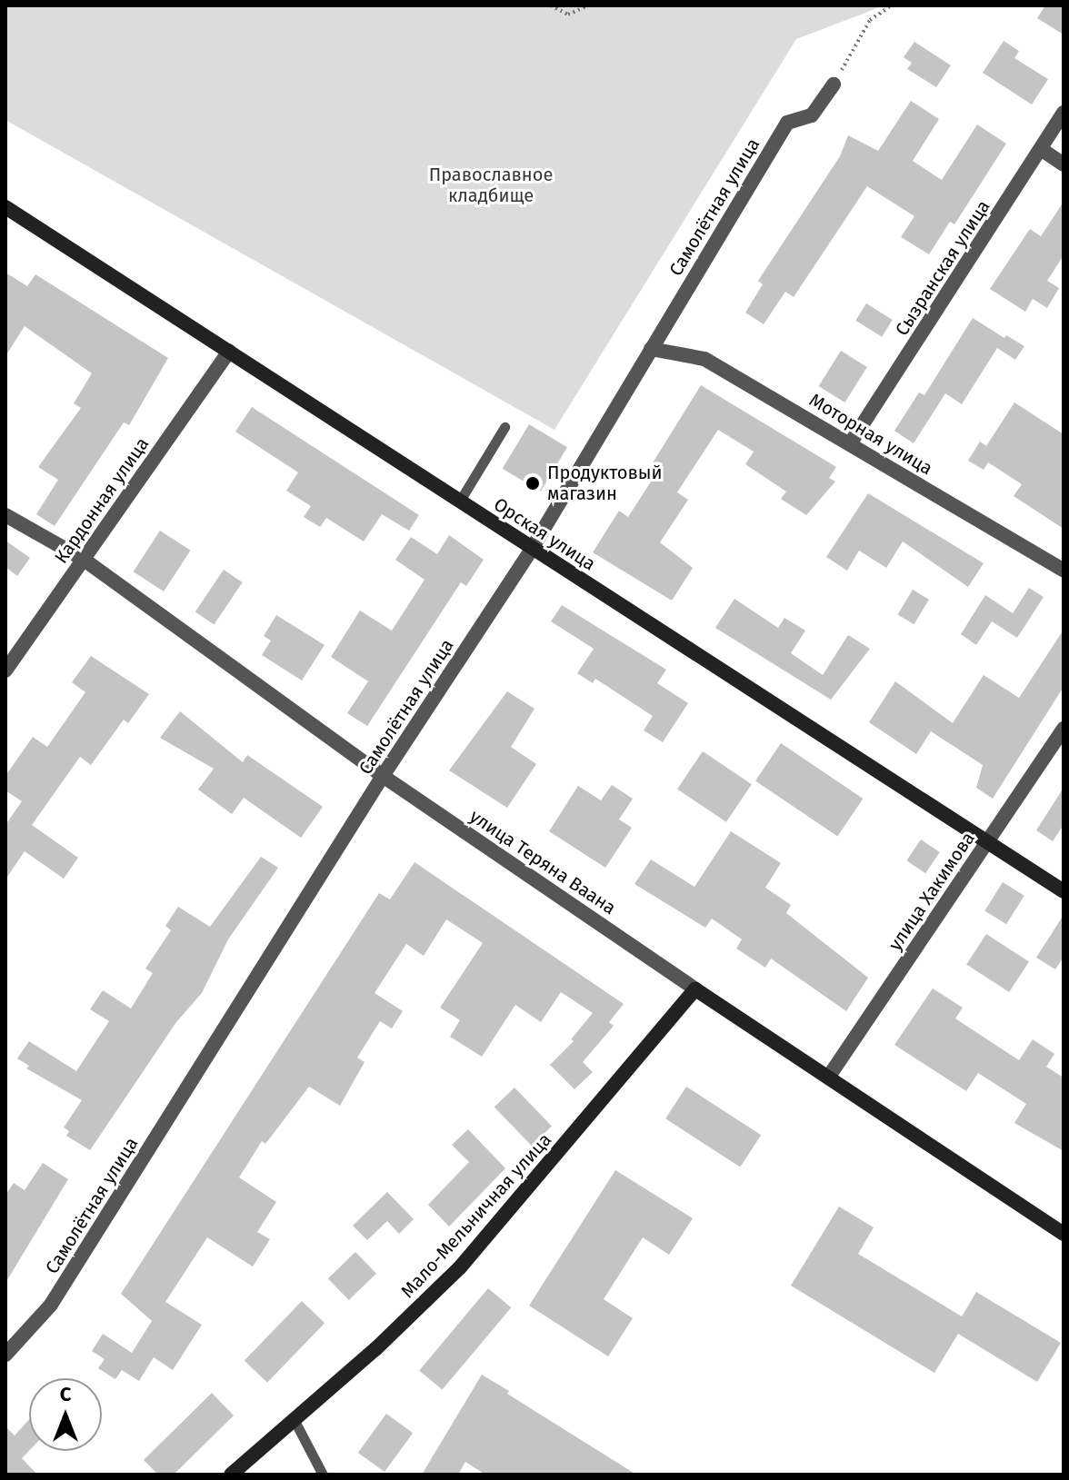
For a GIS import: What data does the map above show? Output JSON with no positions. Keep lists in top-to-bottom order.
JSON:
{
  "streets": {
    "main road": ["Орская улица", "улица Теряна Ваана", "Мало-Мельничная улица"],
    "street": [
      "Самолётная улица",
      "Сызранская улица",
      "Моторная улица",
      "Кардонная улица",
      "улица Хакимова"
    ]
  },
  "crossings": [
    ["Самолётная улица", "Моторная улица"],
    ["Самолётная улица", "Орская улица"],
    ["Самолётная улица", "улица Теряна Ваана"],
    ["Сызранская улица", "Моторная улица"],
    ["Кардонная улица", "Орская улица"],
    ["Кардонная улица", "улица Теряна Ваана"],
    ["Орская улица", "улица Хакимова"],
    ["улица Теряна Ваана", "улица Хакимова"],
    ["улица Теряна Ваана", "Мало-Мельничная улица"]
  ],
  "parks": ["Православное кладбище"],
  "places": ["Продуктовый магазин"],
  "north": "top"
}
